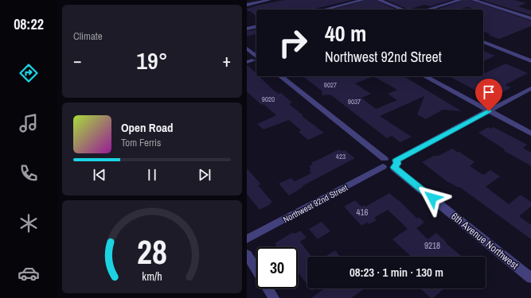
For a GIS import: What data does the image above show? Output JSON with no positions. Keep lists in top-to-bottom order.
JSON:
{
  "streets": {
    "street": ["Northwest 92nd Street", "6th Avenue Northwest"]
  },
  "house_numbers": [
    "9027",
    "9020",
    "9037",
    "423",
    "416",
    "9218"
  ],
  "page": {
    "tabs": "08:22",
    "tile": "Climate",
    "turn": ["40 m", "Northwest 92nd Street"],
    "heat": ["−", "19°", "+"],
    "song": ["Open Road", "Tom Ferris"],
    "limit": "30",
    "trip": "08:23 · 1 min · 130 m",
    "gauge": ["28", "km/h"]
  }
}
